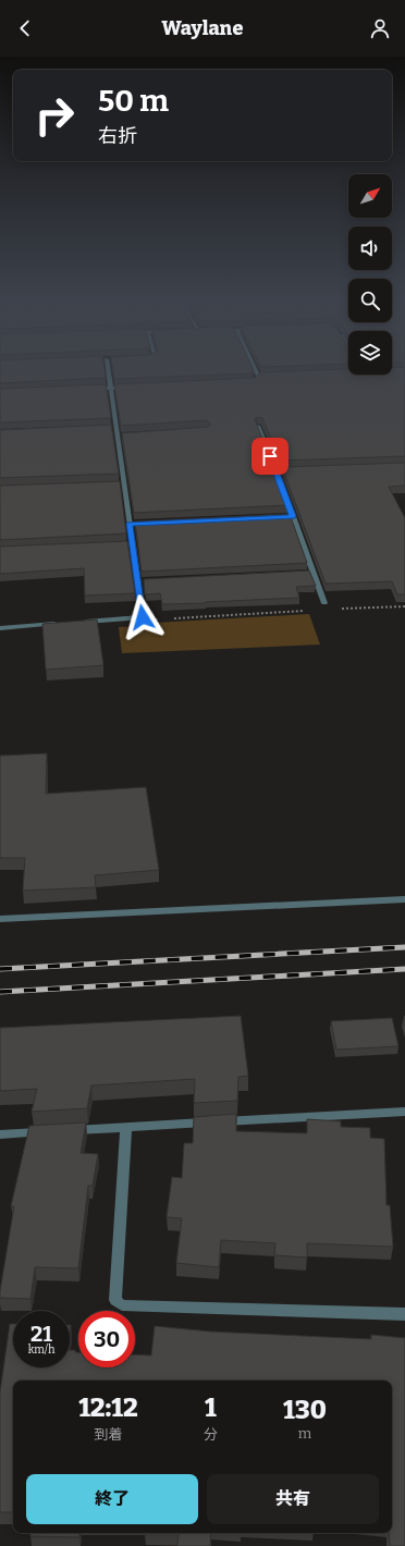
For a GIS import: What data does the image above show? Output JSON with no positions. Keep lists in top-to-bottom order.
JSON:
{
  "north": "top right",
  "page": {
    "header": "Waylane",
    "turn": ["50 m", "右折"],
    "speed": "21 km/h",
    "limit": "30",
    "eta": [
      "12:12",
      "到着",
      "1",
      "分",
      "130",
      "m"
    ],
    "buttons": ["終了", "共有"]
  }
}
